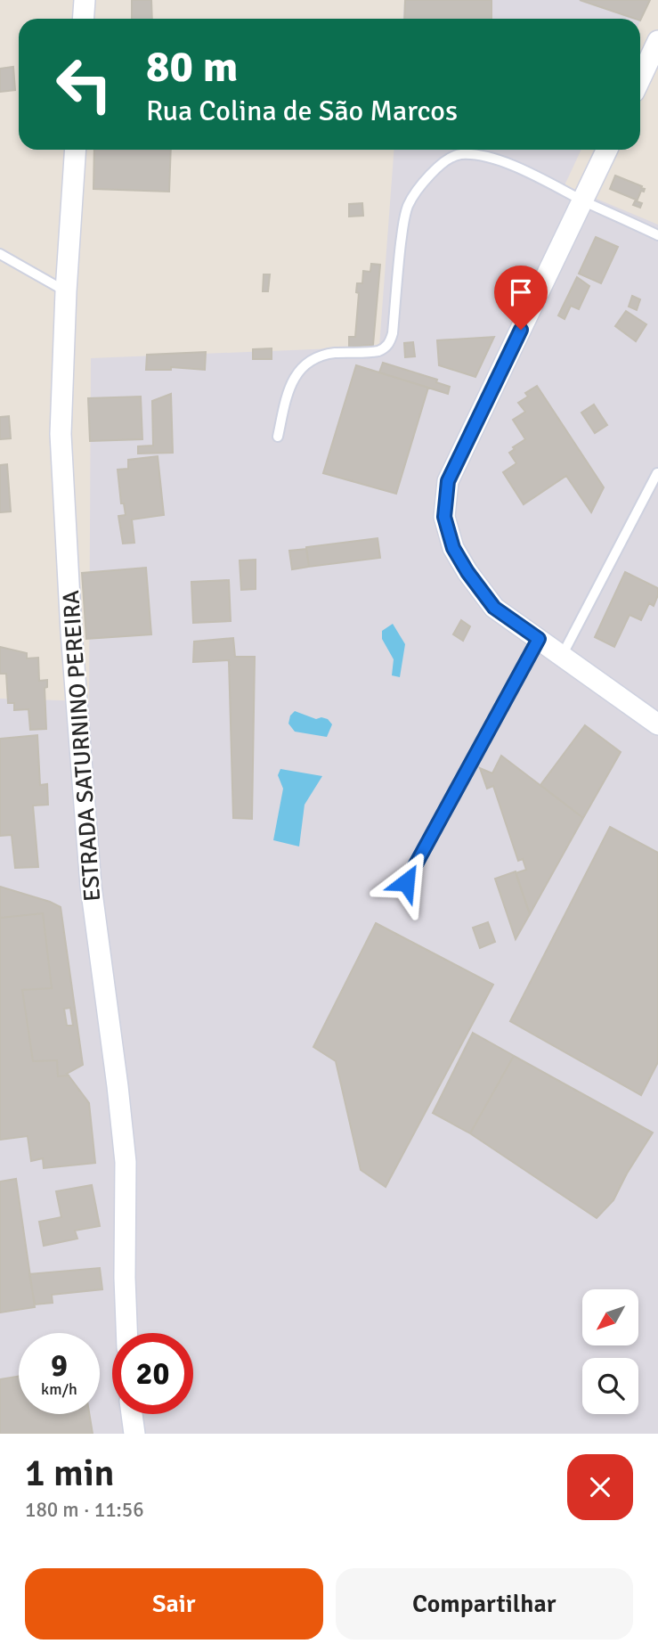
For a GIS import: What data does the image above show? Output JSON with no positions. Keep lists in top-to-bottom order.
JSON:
{
  "streets": {
    "street": ["ESTRADA SATURNINO PEREIRA"]
  },
  "north": "bottom left",
  "page": {
    "turn": ["80 m", "Rua Colina de São Marcos"],
    "speed": "9 km/h",
    "limit": "20",
    "heading": ["1 min", "180 m · 11:56"],
    "buttons": ["Sair", "Compartilhar"]
  }
}
